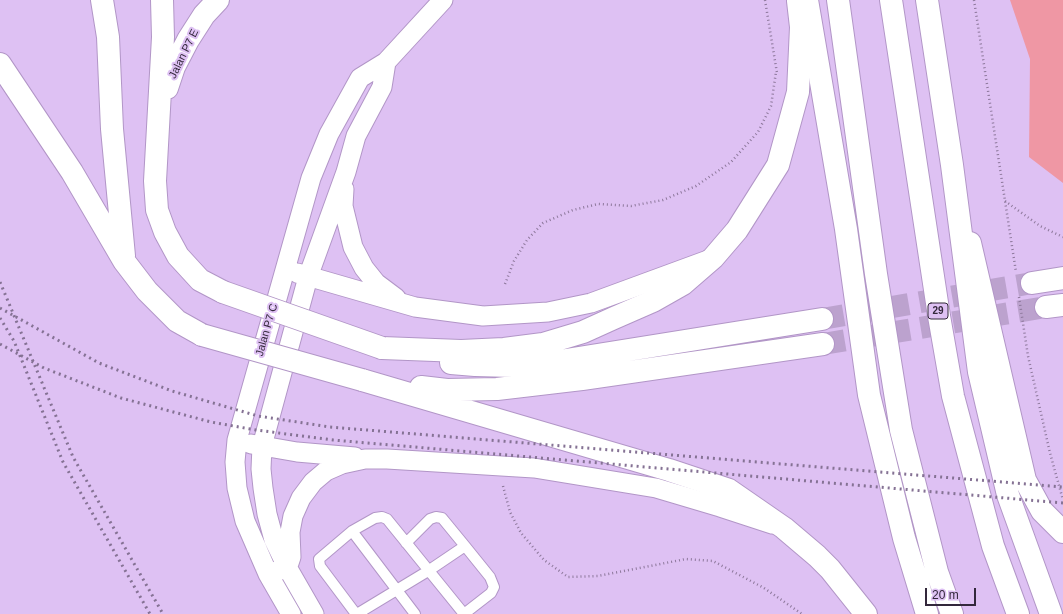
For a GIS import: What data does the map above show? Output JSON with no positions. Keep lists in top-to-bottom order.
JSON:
{
  "streets": {
    "main road": ["Jalan P7 E", "29"],
    "street": ["Jalan P7 C"]
  },
  "scale_bar": "20 m"
}
